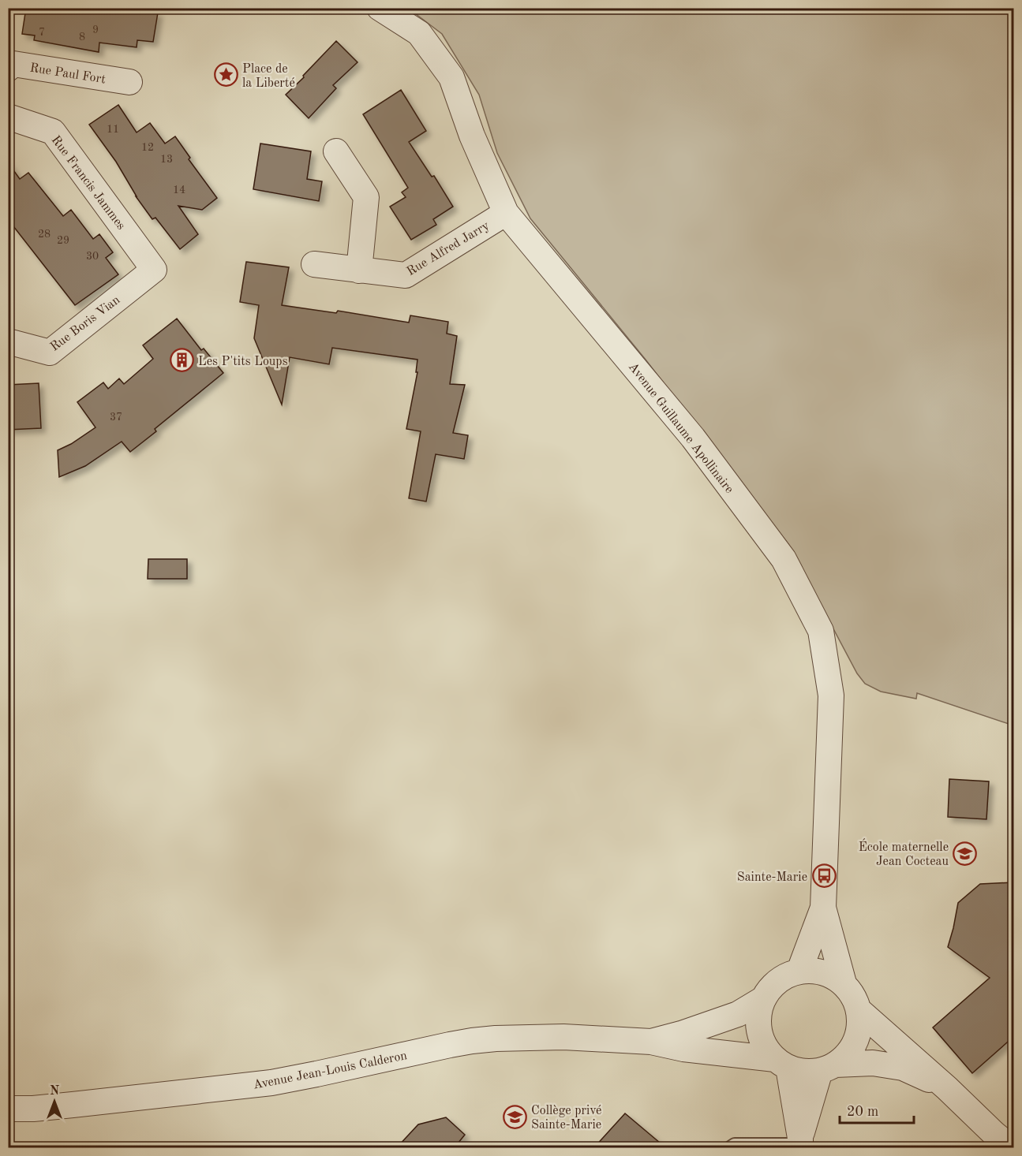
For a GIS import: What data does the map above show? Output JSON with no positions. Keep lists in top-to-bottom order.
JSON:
{
  "streets": {
    "street": [
      "Rue Paul Fort",
      "Rue Francis Jammes",
      "Rue Alfred Jarry",
      "Rue Boris Vian",
      "Avenue Guillaume Apollinaire",
      "Avenue Jean-Louis Calderon"
    ]
  },
  "crossings": [
    ["Rue Francis Jammes", "Rue Boris Vian"],
    ["Rue Alfred Jarry", "Avenue Guillaume Apollinaire"],
    ["Avenue Guillaume Apollinaire", "Avenue Jean-Louis Calderon"]
  ],
  "places": {
    "place": ["Place de la Liberté"],
    "building": ["Les P'tits Loups"],
    "school or university": ["École maternelle Jean Cocteau", "Collège privé Sainte-Marie"],
    "bus stop": ["Sainte-Marie"]
  },
  "house_numbers": [
    "9",
    "7",
    "8",
    "11",
    "12",
    "13",
    "14",
    "28",
    "29",
    "30",
    "37"
  ],
  "scale_bar": "20 m",
  "north": "top"
}
